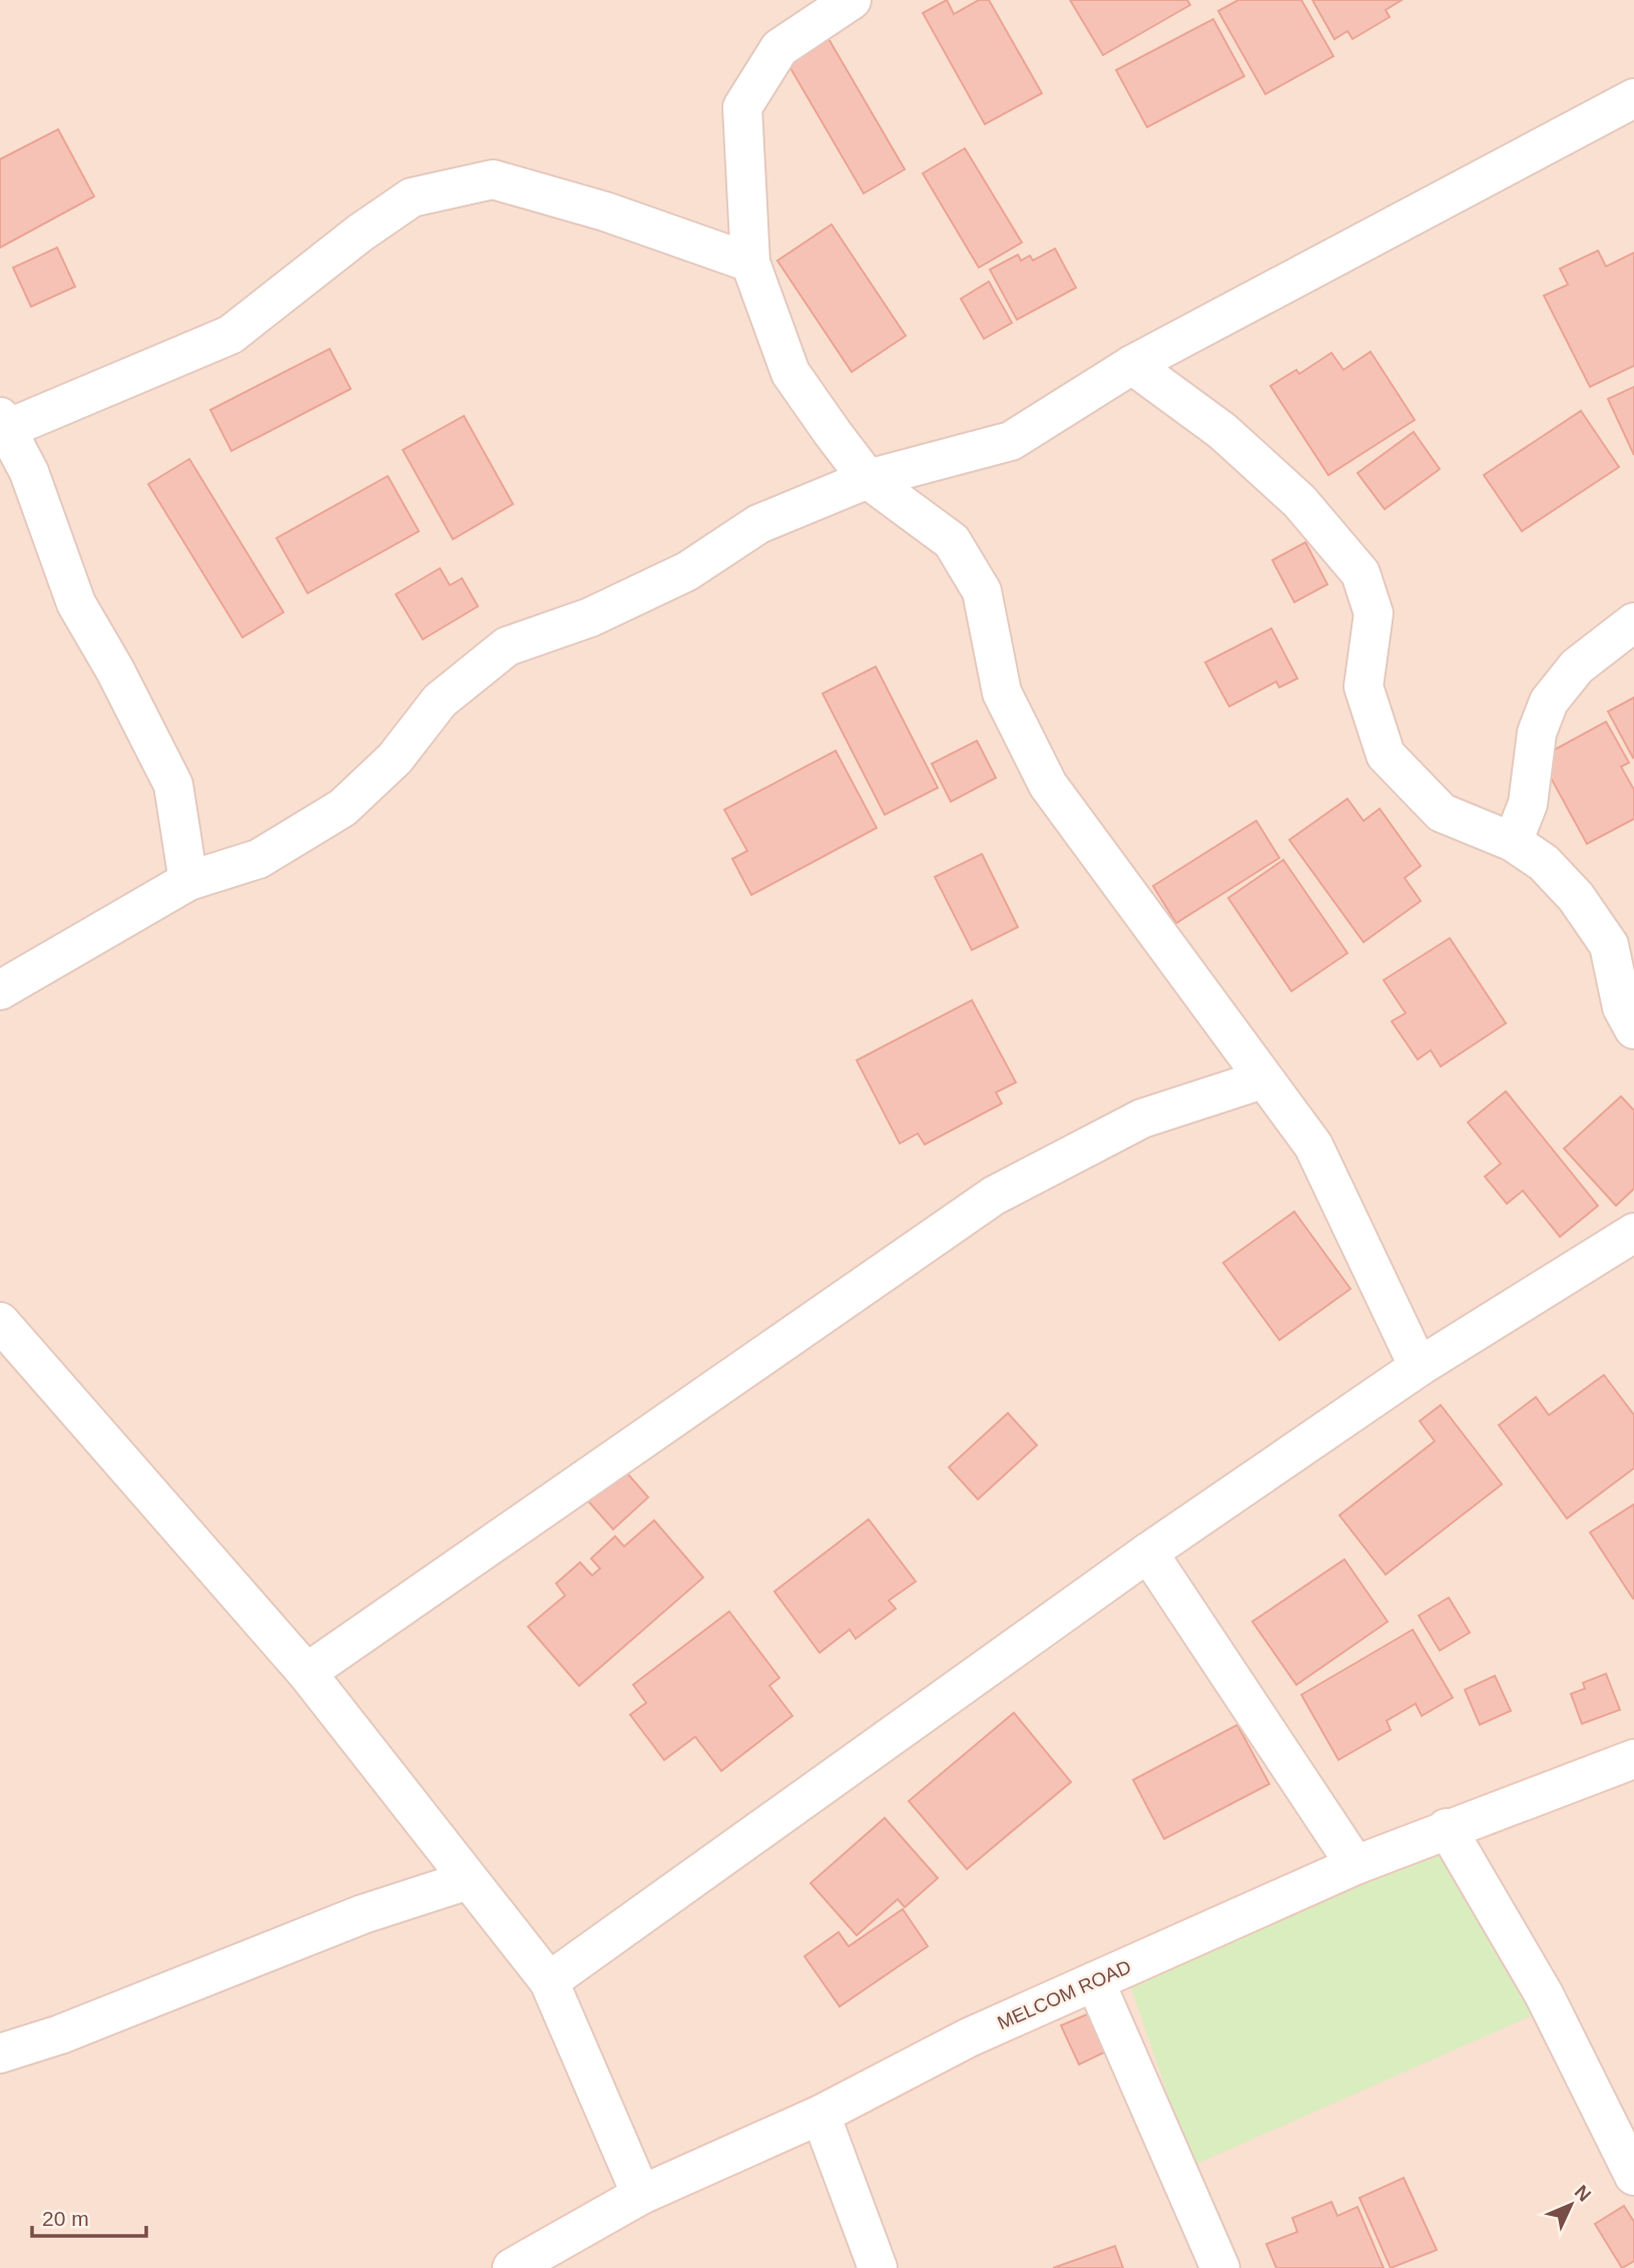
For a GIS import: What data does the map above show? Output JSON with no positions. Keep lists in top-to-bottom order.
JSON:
{
  "streets": {
    "street": ["MELCOM ROAD"]
  },
  "scale_bar": "20 m",
  "north": "top right"
}
